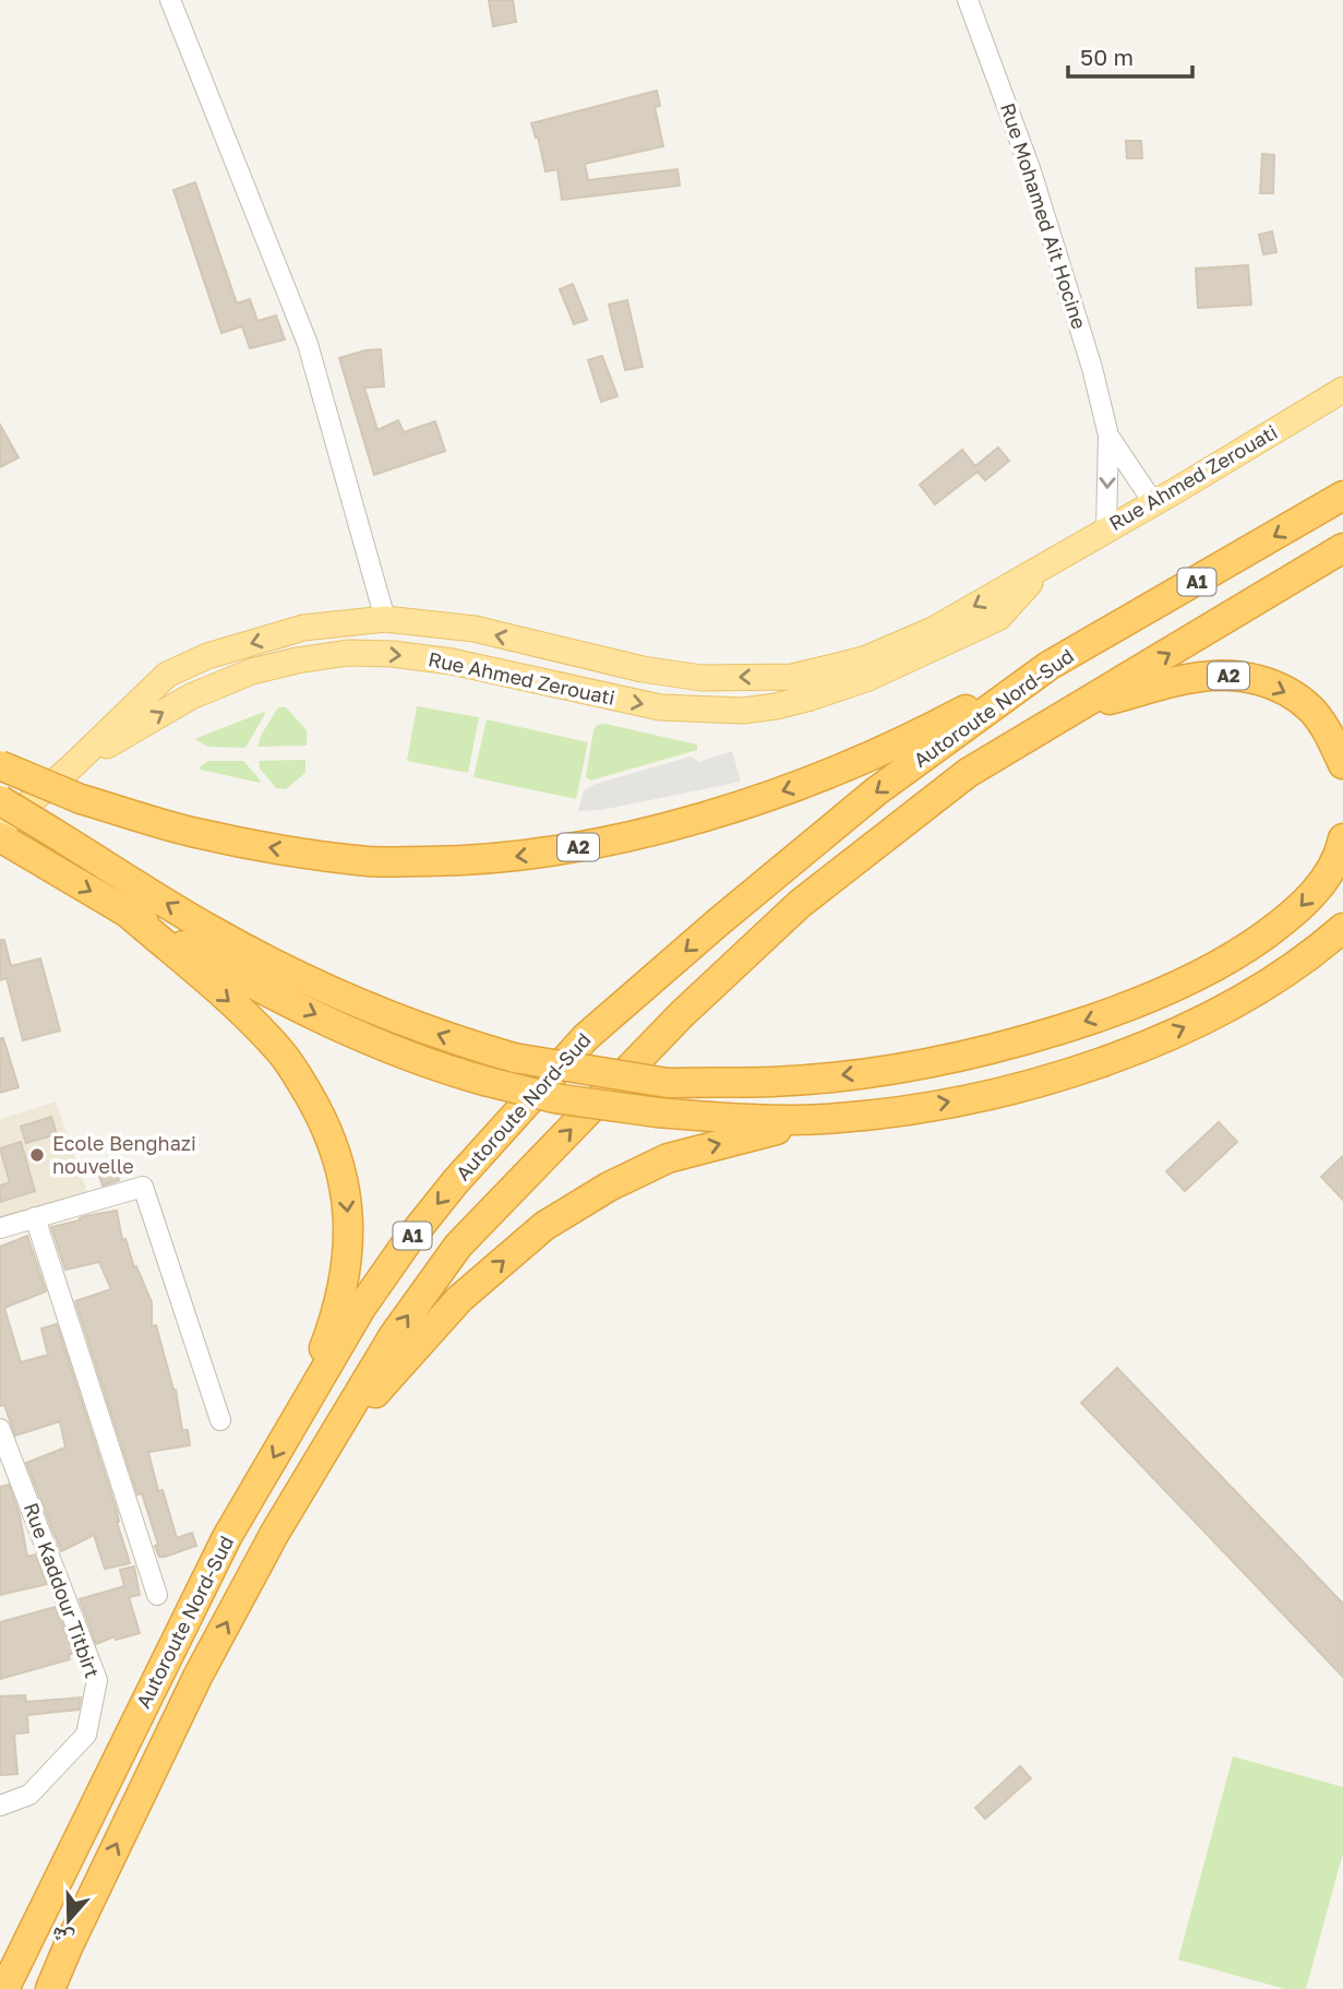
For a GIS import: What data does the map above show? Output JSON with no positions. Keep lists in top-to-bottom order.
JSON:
{
  "streets": {
    "highway": ["A1", "A2", "Autoroute Nord-Sud"],
    "main road": ["Rue Ahmed Zerouati"],
    "street": ["Rue Mohamed Ait Hocine", "Rue Kaddour Titbirt"]
  },
  "crossings": [
    ["A2", "Autoroute Nord-Sud"]
  ],
  "places": ["Ecole Benghazi nouvelle"],
  "scale_bar": "50 m",
  "north": "bottom"
}
